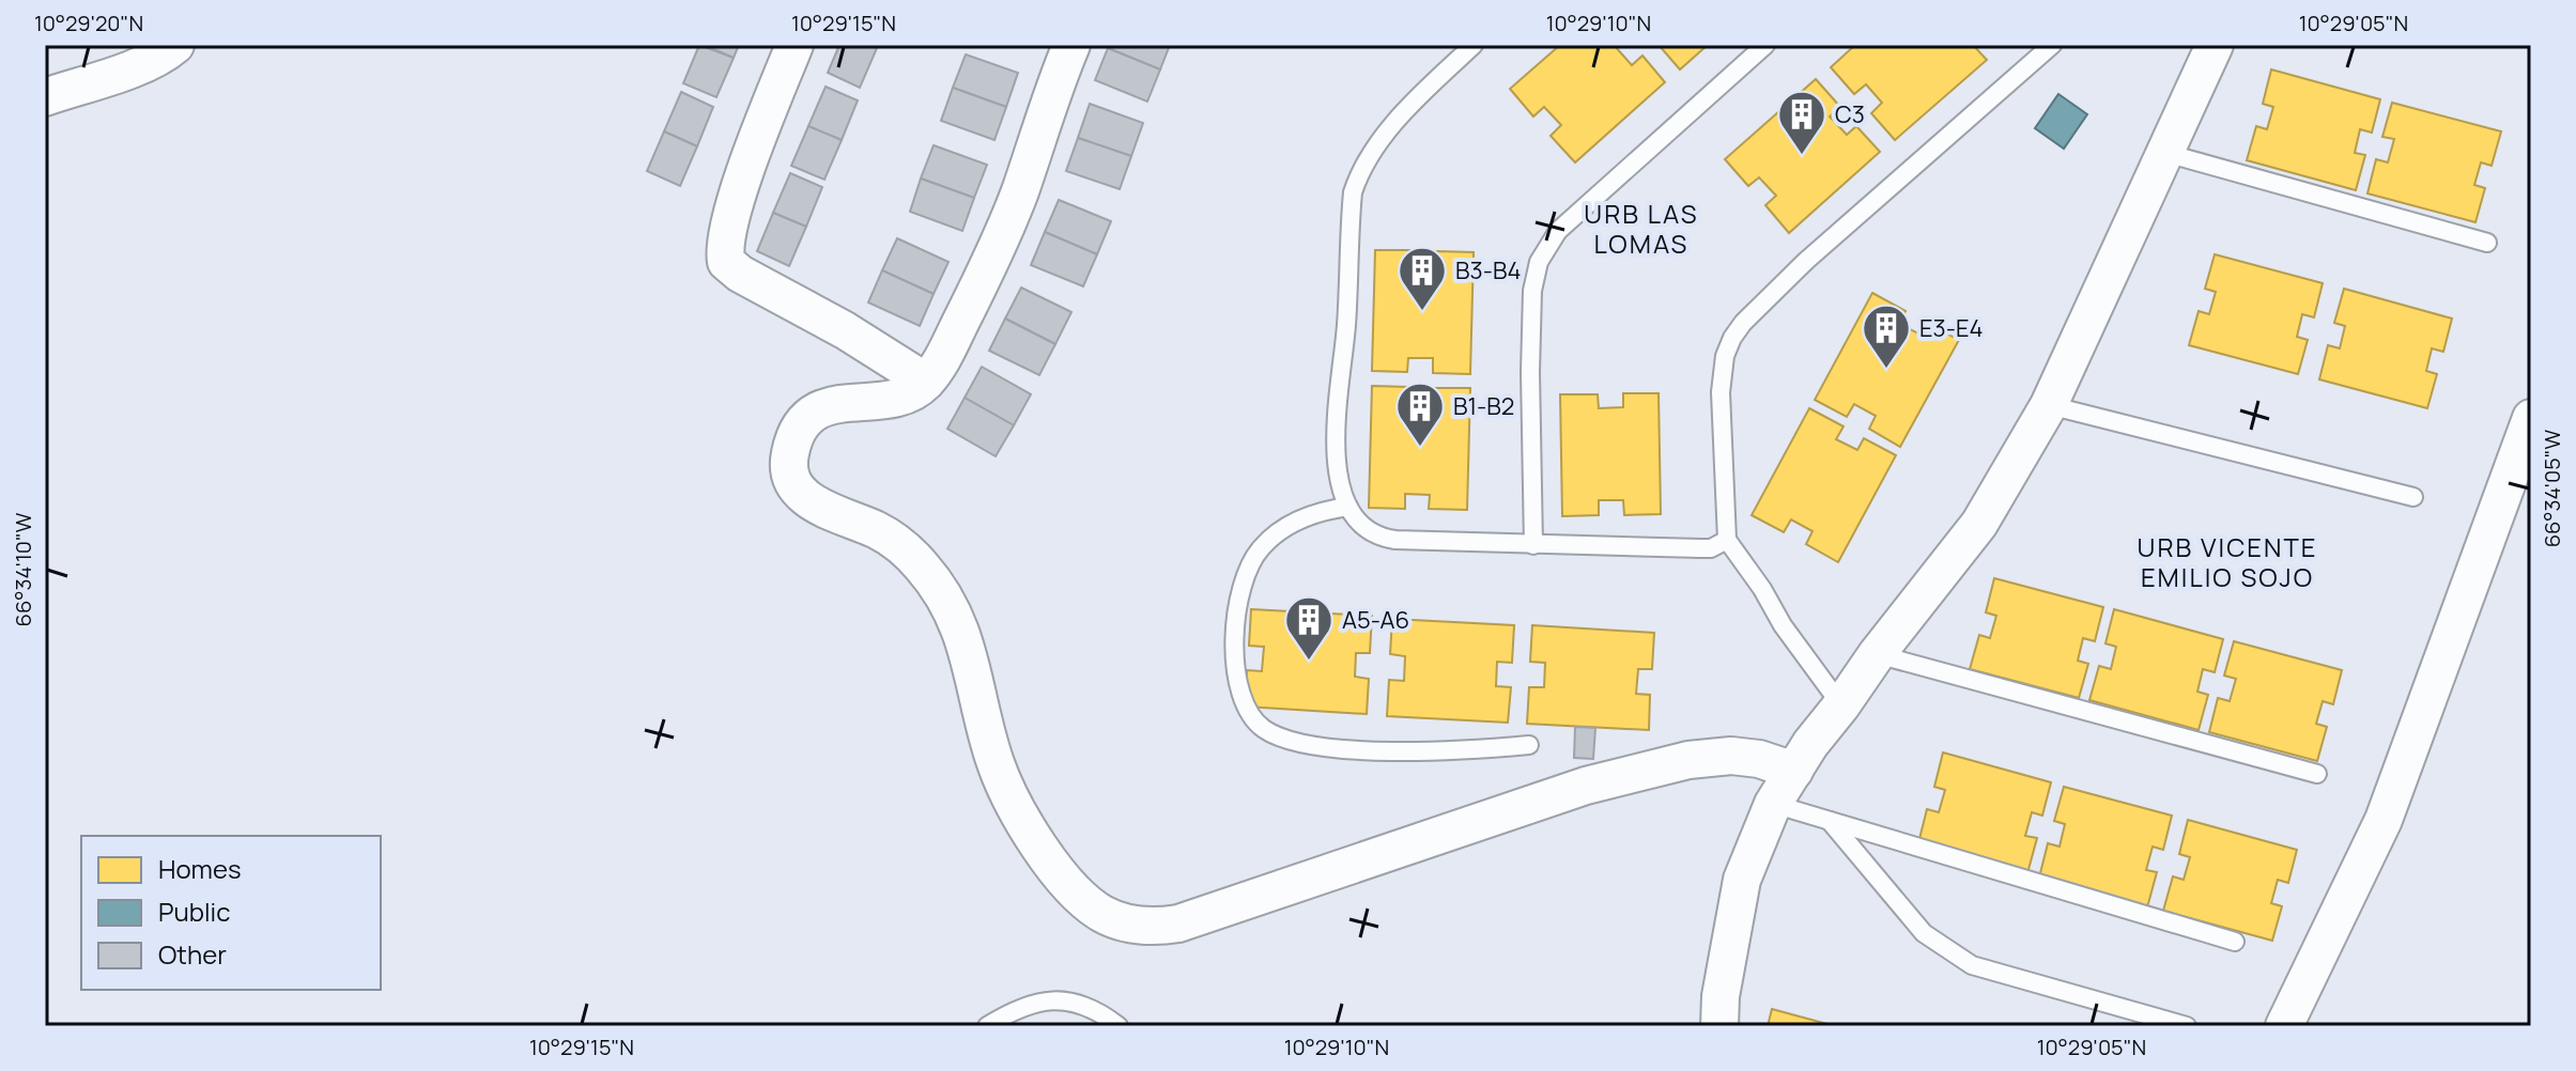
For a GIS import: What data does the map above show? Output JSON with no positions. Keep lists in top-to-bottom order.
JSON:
{
  "districts": ["URB LAS LOMAS", "URB VICENTE EMILIO SOJO"],
  "places": {
    "building": [
      "C3",
      "B3-B4",
      "E3-E4",
      "B1-B2",
      "A5-A6"
    ]
  },
  "legend": ["Homes", "Public", "Other"],
  "coordinates": [
    "10°29'20\"N",
    "10°29'15\"N",
    "10°29'10\"N",
    "10°29'05\"N",
    "66°34'05\"W",
    "66°34'10\"W"
  ]
}
